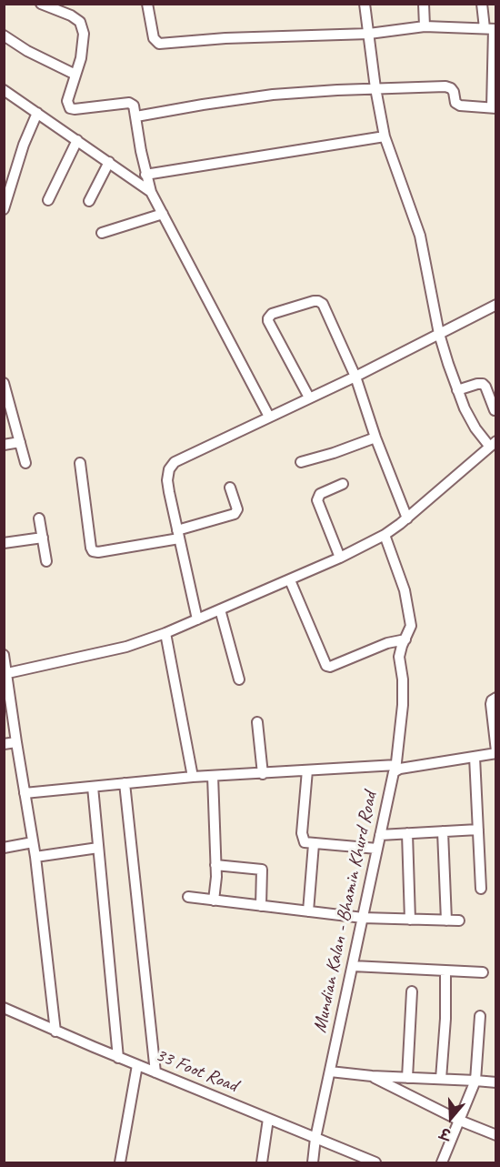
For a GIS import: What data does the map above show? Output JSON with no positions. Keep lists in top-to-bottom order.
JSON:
{
  "streets": {
    "street": ["Mundian Kalan - Bhamin Khurd Road", "33 Foot Road"]
  },
  "crossings": [
    ["Mundian Kalan - Bhamin Khurd Road", "33 Foot Road"]
  ],
  "north": "bottom"
}
